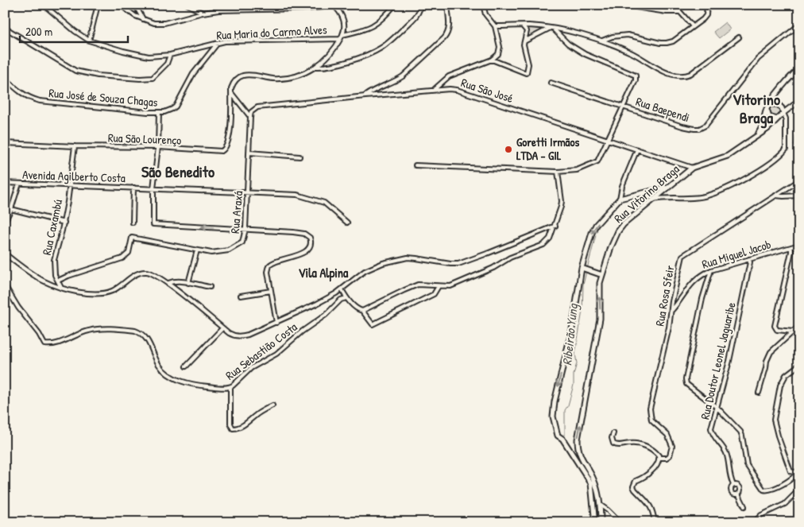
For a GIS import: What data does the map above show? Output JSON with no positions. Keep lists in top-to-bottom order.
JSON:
{
  "streets": {
    "main road": ["Rua Vitorino Braga"],
    "street": [
      "Rua Maria do Carmo Alves",
      "Rua São José",
      "Rua José de Souza Chagas",
      "Rua Baependi",
      "Rua São Lourenço",
      "Avenida Agilberto Costa",
      "Rua Araxá",
      "Rua Caxambú",
      "Rua Miguel Jacob",
      "Rua Rosa Sfeir",
      "Rua Sebastião Costa",
      "Rua Doutor Leonel Jaguaribe"
    ]
  },
  "crossings": [
    ["Rua Maria do Carmo Alves", "Rua José de Souza Chagas"],
    ["Rua São José", "Rua Vitorino Braga"],
    ["Rua São José", "Rua Araxá"],
    ["Rua São Lourenço", "Rua Caxambú"],
    ["Avenida Agilberto Costa", "Rua Araxá"],
    ["Avenida Agilberto Costa", "Rua Caxambú"],
    ["Rua Araxá", "Rua Caxambú"],
    ["Rua Miguel Jacob", "Rua Rosa Sfeir"],
    ["Rua Miguel Jacob", "Rua Doutor Leonel Jaguaribe"]
  ],
  "districts": ["Vitorino Braga", "São Benedito", "Vila Alpina"],
  "water": ["Ribeirão Yung"],
  "places": ["Goretti Irmãos LTDA - GIL"],
  "scale_bar": "200 m"
}
